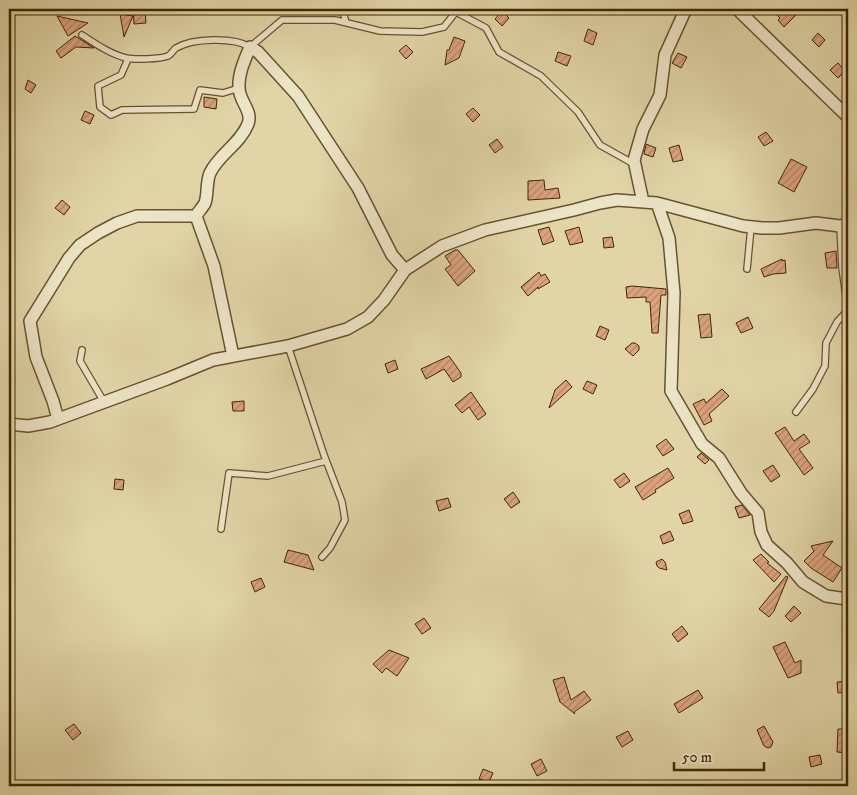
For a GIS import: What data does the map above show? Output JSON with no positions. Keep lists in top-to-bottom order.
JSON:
{
  "scale_bar": "50 m"
}
